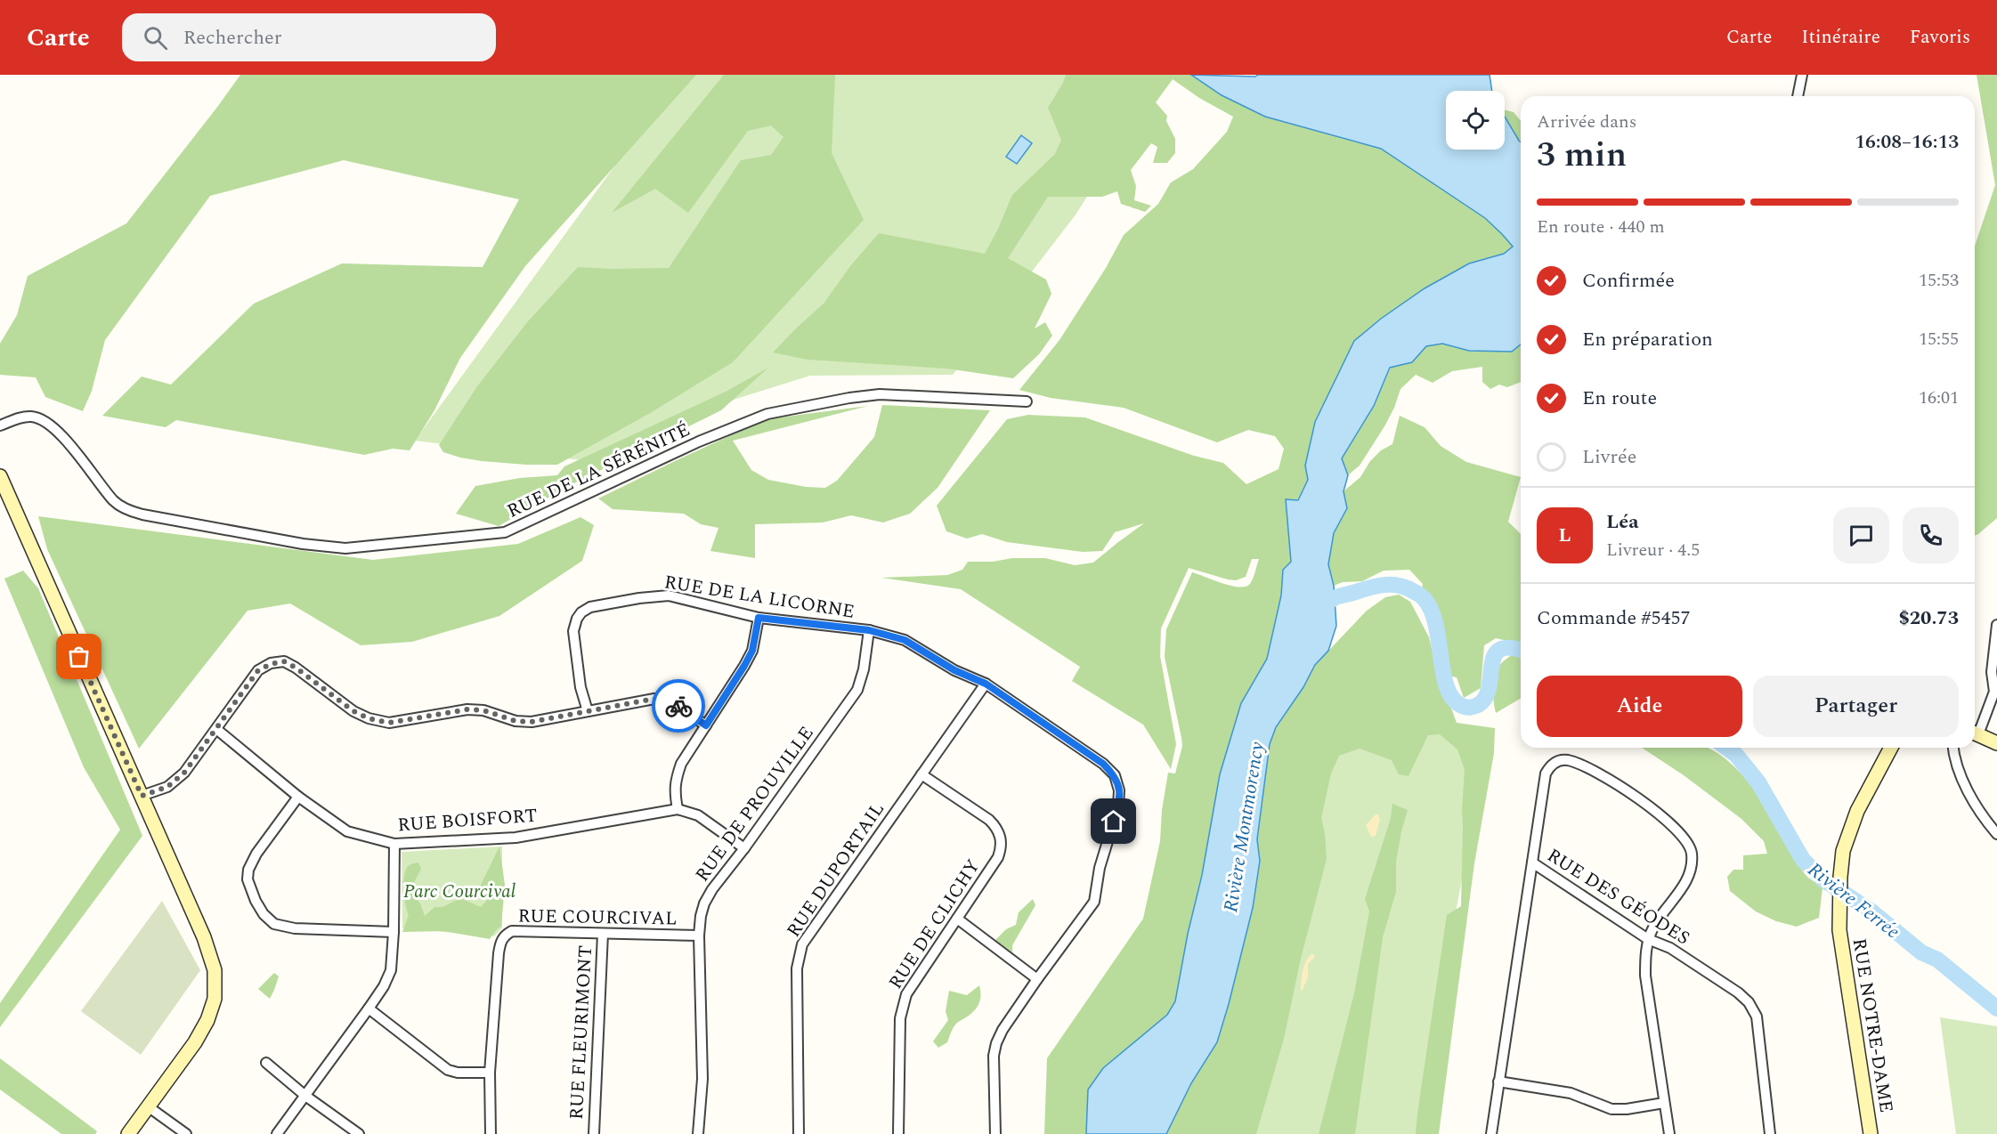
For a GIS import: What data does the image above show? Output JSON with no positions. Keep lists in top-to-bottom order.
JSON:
{
  "streets": {
    "main road": ["RUE NOTRE-DAME"],
    "street": [
      "RUE DE LA SÉRÉNITÉ",
      "RUE DE LA LICORNE",
      "RUE DE PROUVILLE",
      "RUE BOISFORT",
      "RUE DUPORTAIL",
      "RUE DES GÉODES",
      "RUE COURCIVAL",
      "RUE DE CLICHY",
      "RUE FLEURIMONT"
    ]
  },
  "crossings": [
    ["RUE DE LA LICORNE", "RUE DE PROUVILLE"],
    ["RUE DE LA LICORNE", "RUE DUPORTAIL"],
    ["RUE DE PROUVILLE", "RUE COURCIVAL"],
    ["RUE DUPORTAIL", "RUE DE CLICHY"],
    ["RUE COURCIVAL", "RUE FLEURIMONT"]
  ],
  "water": ["Rivière Montmorency", "Rivière Ferrée"],
  "parks": ["Parc Courcival"],
  "page": {
    "header": "Carte",
    "search": "Rechercher",
    "nav": ["Carte", "Itinéraire", "Favoris"],
    "heading": ["3 min", "Arrivée dans", "16:08–16:13"],
    "panel": [
      "Léa",
      "Livreur · 4.5",
      "Commande #5457",
      "$20.73"
    ],
    "bar": "En route · 440 m",
    "list": [
      ["Confirmée", "15:53"],
      ["En préparation", "15:55"],
      ["En route", "16:01"],
      "Livrée"
    ],
    "round": "L",
    "buttons": ["Aide", "Partager"]
  }
}
